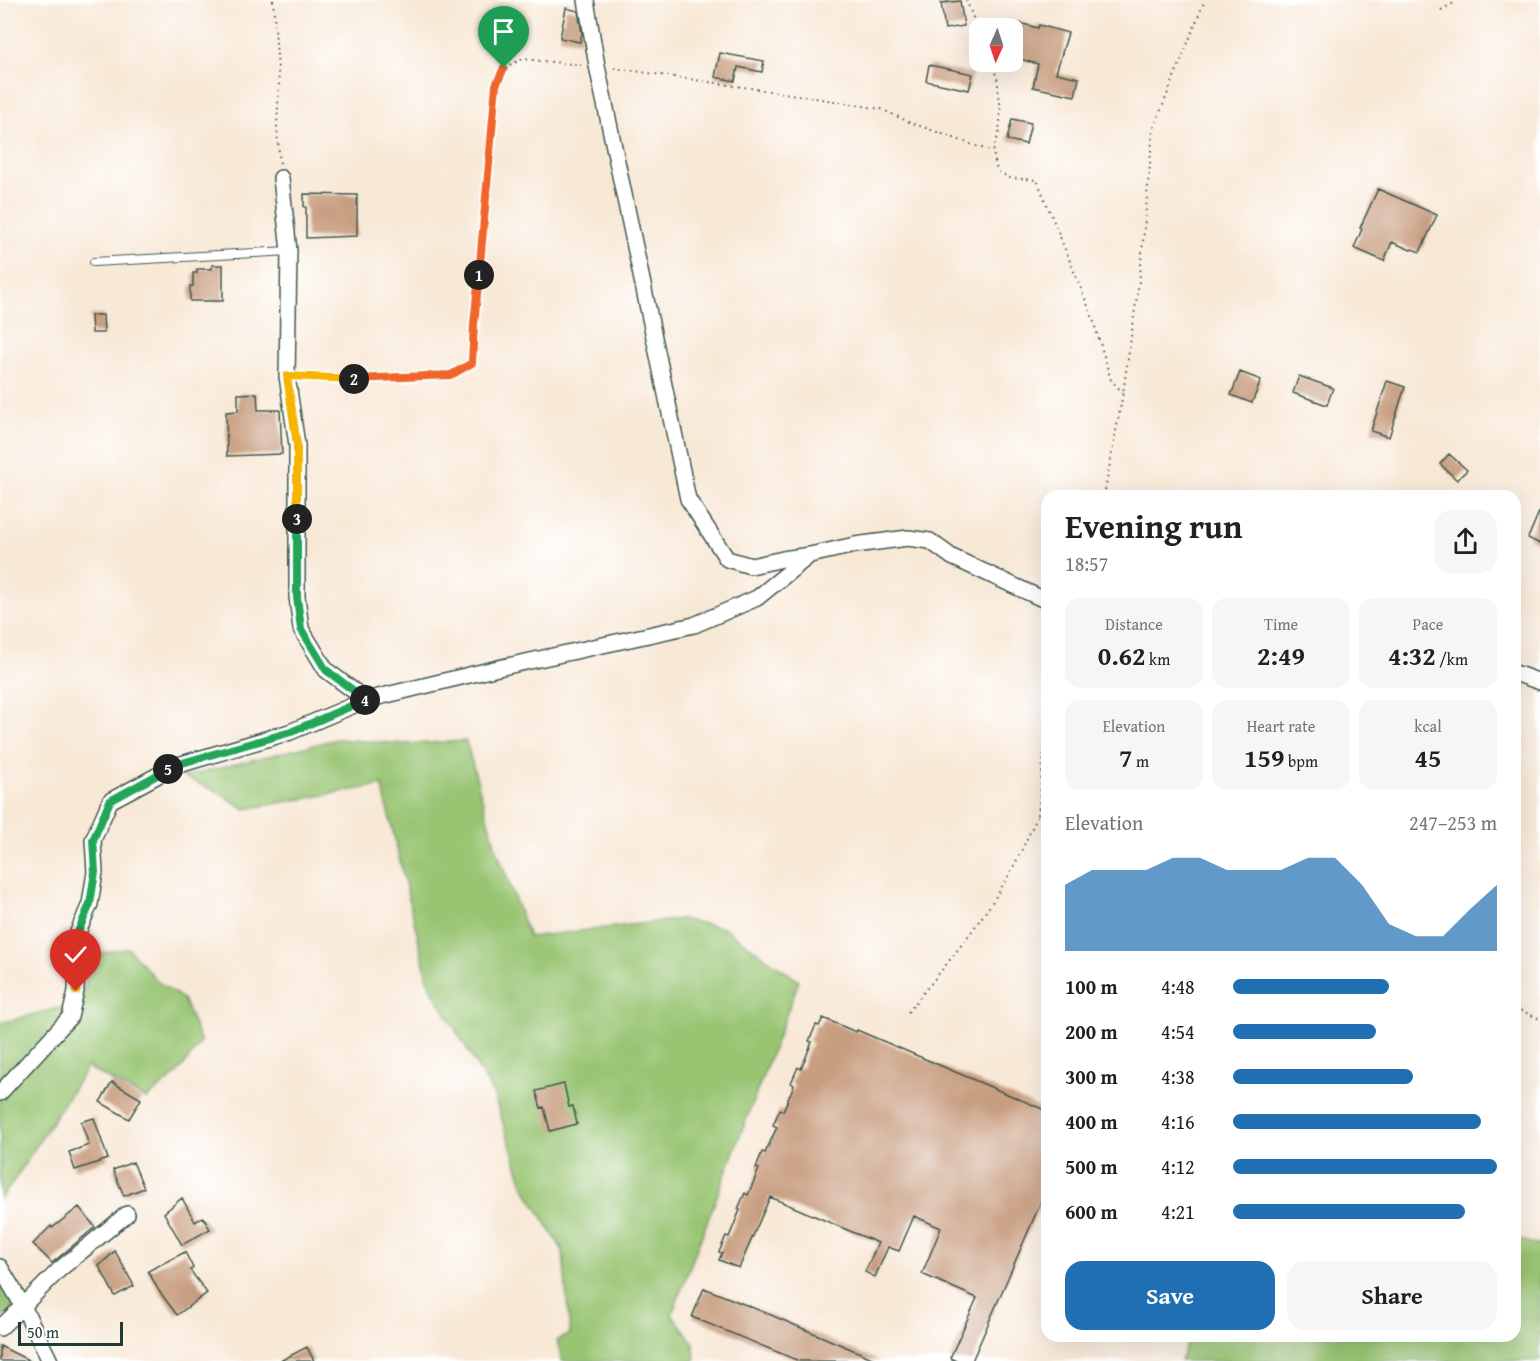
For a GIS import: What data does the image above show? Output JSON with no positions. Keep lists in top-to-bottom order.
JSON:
{
  "scale_bar": "50 m",
  "north": "bottom",
  "page": {
    "pins": [
      "1",
      "2",
      "3",
      "4",
      "5"
    ],
    "heading": ["Evening run", "18:57"],
    "stats": [
      ["Distance", "0.62 km"],
      ["Time", "2:49"],
      ["Pace", "4:32 /km"],
      ["Elevation", "7 m"],
      ["Heart rate", "159 bpm"],
      ["kcal", "45"]
    ],
    "chart": ["Elevation", "247–253 m"],
    "list": [
      {
        "name": "100 m",
        "note": "4:48"
      },
      {
        "name": "200 m",
        "note": "4:54"
      },
      {
        "name": "300 m",
        "note": "4:38"
      },
      {
        "name": "400 m",
        "note": "4:16"
      },
      {
        "name": "500 m",
        "note": "4:12"
      },
      {
        "name": "600 m",
        "note": "4:21"
      }
    ],
    "buttons": ["Save", "Share"],
    "scale": "50 m"
  }
}
